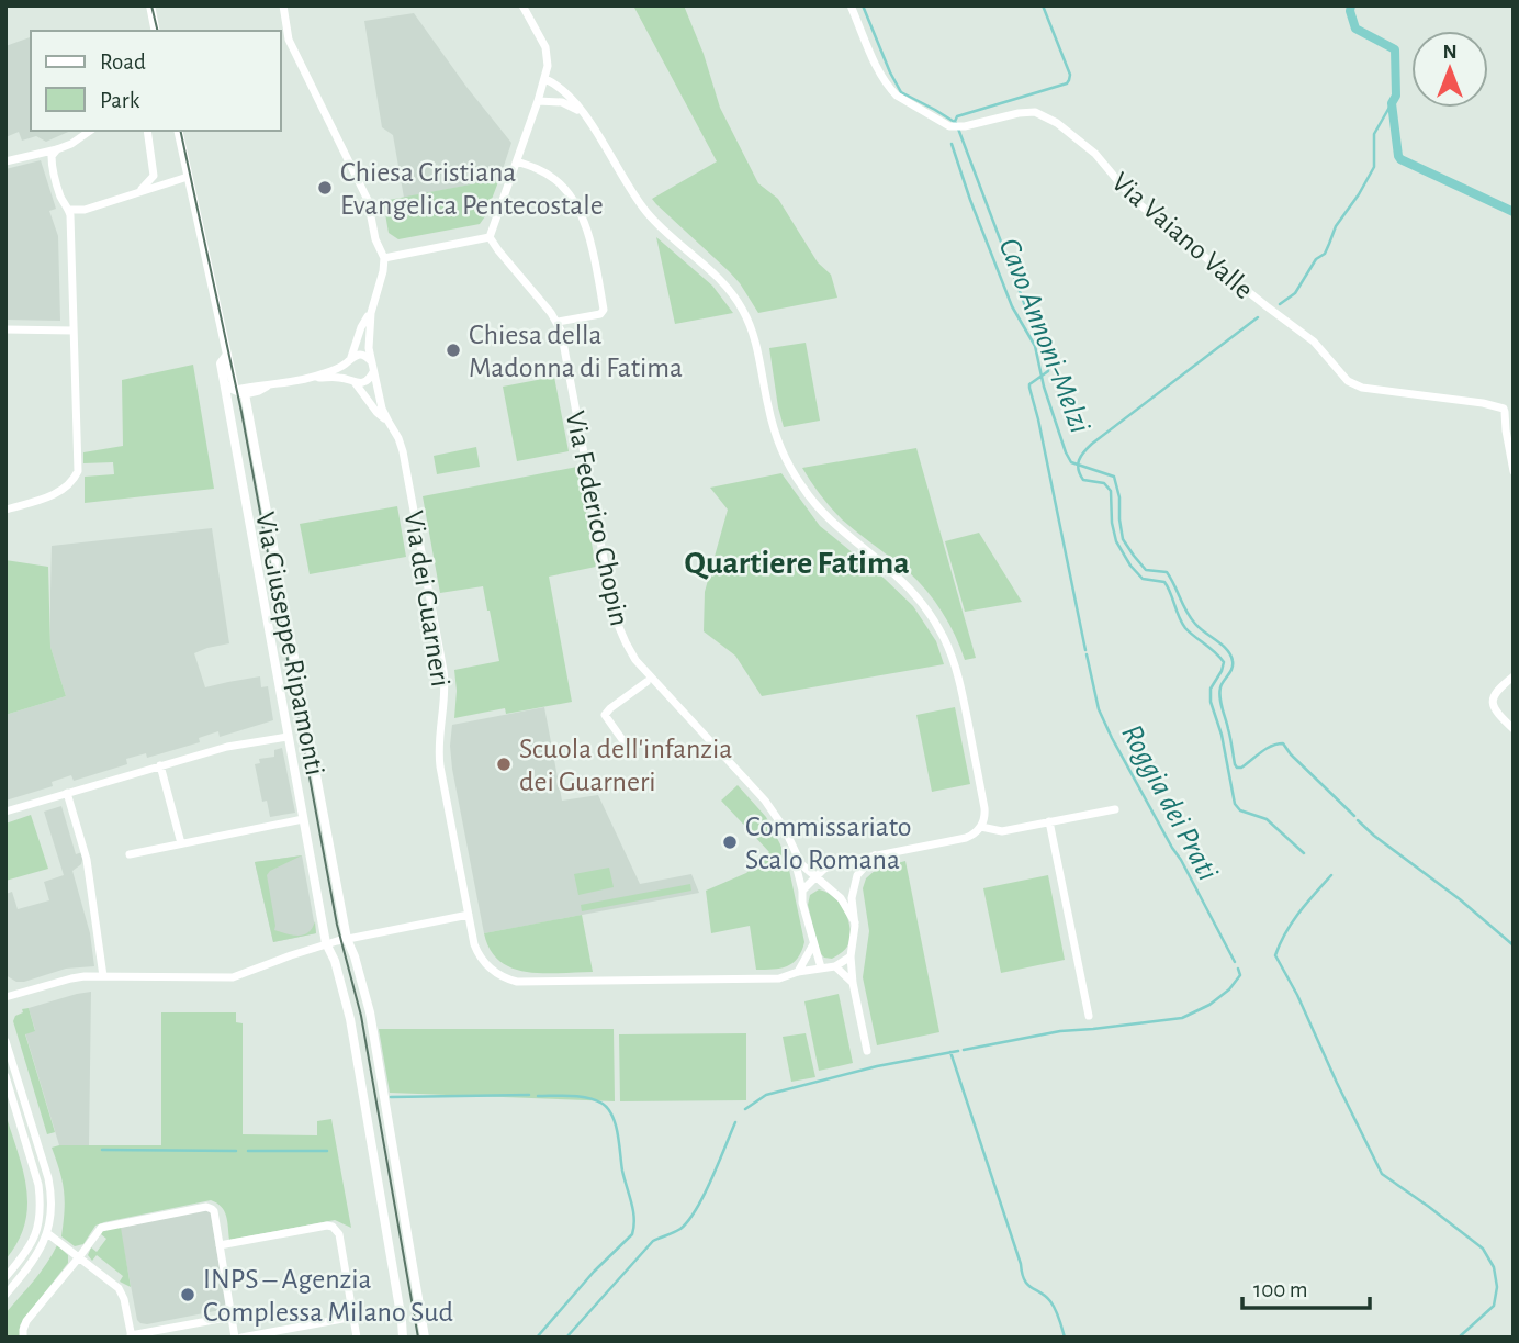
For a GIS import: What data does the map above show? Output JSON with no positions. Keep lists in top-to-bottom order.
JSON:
{
  "streets": {
    "street": [
      "Via Vaiano Valle",
      "Via Federico Chopin",
      "Via dei Guarneri",
      "Via Giuseppe Ripamonti"
    ]
  },
  "districts": ["Quartiere Fatima"],
  "water": ["Cavo Annoni-Melzi", "Roggia dei Prati"],
  "places": [
    "Chiesa Cristiana Evangelica Pentecostale",
    "Chiesa della Madonna di Fatima",
    "Scuola dell'infanzia dei Guarneri",
    "Commissariato Scalo Romana",
    "INPS – Agenzia Complessa Milano Sud"
  ],
  "legend": ["Road", "Park"],
  "scale_bar": "100 m",
  "north": "top"
}
